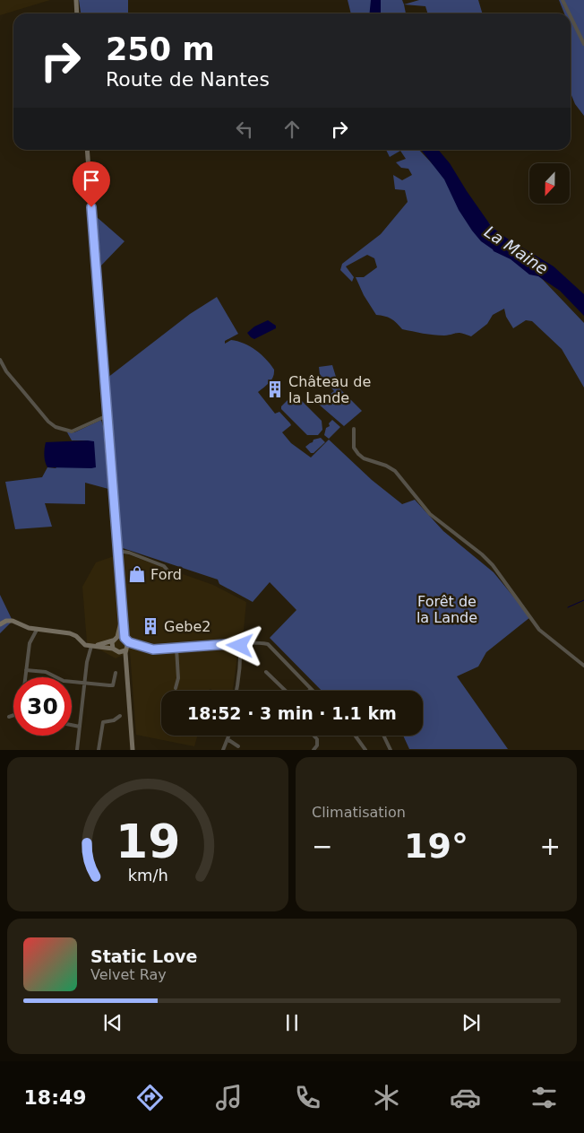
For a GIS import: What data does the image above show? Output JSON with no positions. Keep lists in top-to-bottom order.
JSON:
{
  "water": ["La Maine"],
  "parks": ["Forêt de la Lande"],
  "places": {
    "building": ["Château de la Lande", "Gebe2"],
    "shop": ["Ford"]
  },
  "north": "bottom",
  "page": {
    "turn": ["250 m", "Route de Nantes"],
    "limit": "30",
    "trip": "18:52 · 3 min · 1.1 km",
    "tile": "Climatisation",
    "heat": ["−", "19°", "+"],
    "song": ["Static Love", "Velvet Ray"],
    "tabs": "18:49",
    "gauge": ["19", "km/h"]
  }
}
